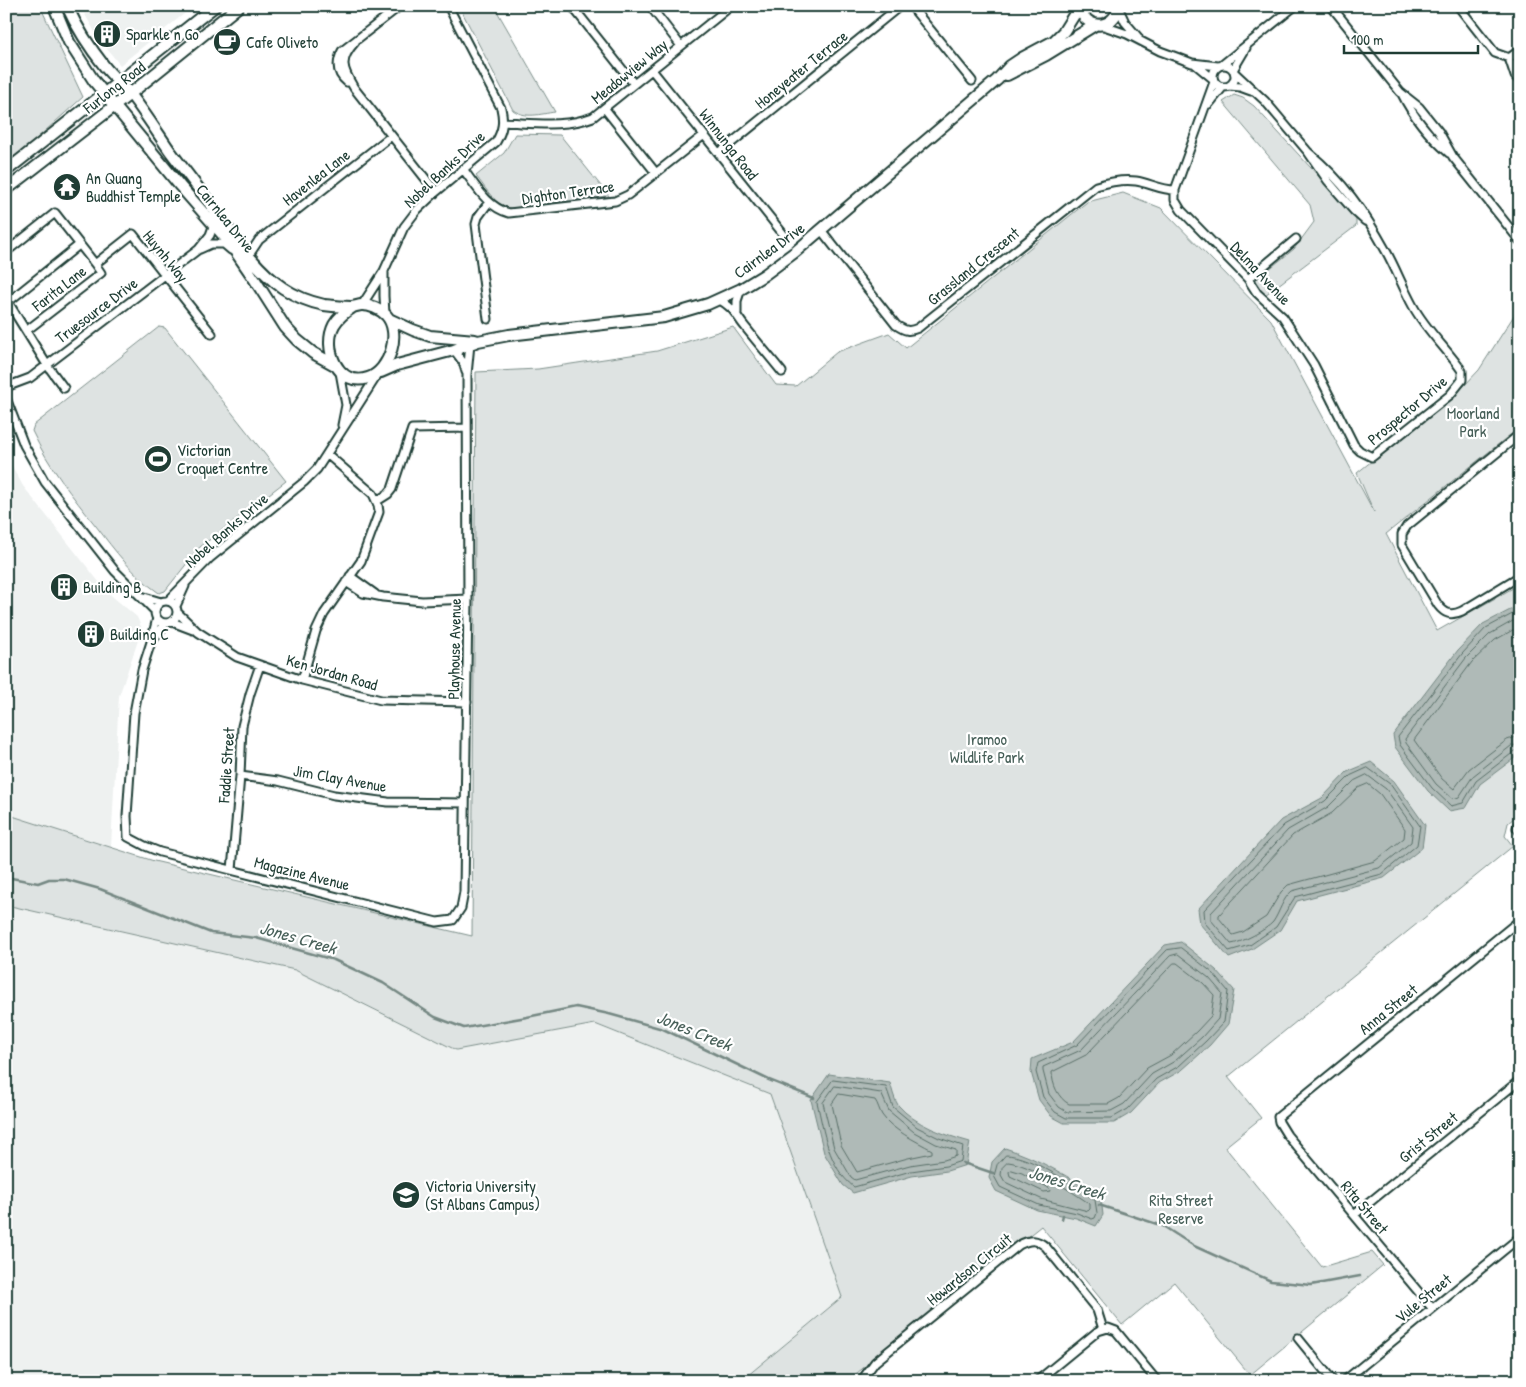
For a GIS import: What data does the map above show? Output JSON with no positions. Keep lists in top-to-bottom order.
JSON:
{
  "streets": {
    "street": [
      "Honeyeater Terrace",
      "Meadowview Way",
      "Furlong Road",
      "Winnunga Road",
      "Nobel Banks Drive",
      "Havenlea Lane",
      "Dighton Terrace",
      "Cairnlea Drive",
      "Huynh Way",
      "Grassland Crescent",
      "Delma Avenue",
      "Farita Lane",
      "Truesource Drive",
      "Prospector Drive",
      "Playhouse Avenue",
      "Ken Jordan Road",
      "Faddie Street",
      "Jim Clay Avenue",
      "Magazine Avenue",
      "Anna Street",
      "Grist Street",
      "Rita Street",
      "Howardson Circuit",
      "Vule Street"
    ]
  },
  "crossings": [
    ["Honeyeater Terrace", "Winnunga Road"],
    ["Meadowview Way", "Winnunga Road"],
    ["Meadowview Way", "Nobel Banks Drive"],
    ["Furlong Road", "Cairnlea Drive"],
    ["Winnunga Road", "Dighton Terrace"],
    ["Nobel Banks Drive", "Dighton Terrace"],
    ["Nobel Banks Drive", "Cairnlea Drive"],
    ["Nobel Banks Drive", "Ken Jordan Road"],
    ["Havenlea Lane", "Cairnlea Drive"],
    ["Cairnlea Drive", "Grassland Crescent"],
    ["Cairnlea Drive", "Playhouse Avenue"],
    ["Huynh Way", "Farita Lane"],
    ["Huynh Way", "Truesource Drive"],
    ["Grassland Crescent", "Delma Avenue"],
    ["Delma Avenue", "Prospector Drive"],
    ["Playhouse Avenue", "Ken Jordan Road"],
    ["Playhouse Avenue", "Jim Clay Avenue"],
    ["Playhouse Avenue", "Magazine Avenue"],
    ["Ken Jordan Road", "Faddie Street"],
    ["Faddie Street", "Jim Clay Avenue"],
    ["Faddie Street", "Magazine Avenue"],
    ["Anna Street", "Rita Street"],
    ["Grist Street", "Rita Street"],
    ["Rita Street", "Vule Street"]
  ],
  "water": ["Jones Creek"],
  "parks": ["Moorland Park", "Iramoo Wildlife Park", "Rita Street Reserve"],
  "places": {
    "building": ["Sparkle n Go", "Building B", "Building C"],
    "cafe": ["Cafe Oliveto"],
    "temple": ["An Quang Buddhist Temple"],
    "sports": ["Victorian Croquet Centre"],
    "school or university": ["Victoria University (St Albans Campus)"]
  },
  "scale_bar": "100 m"
}
